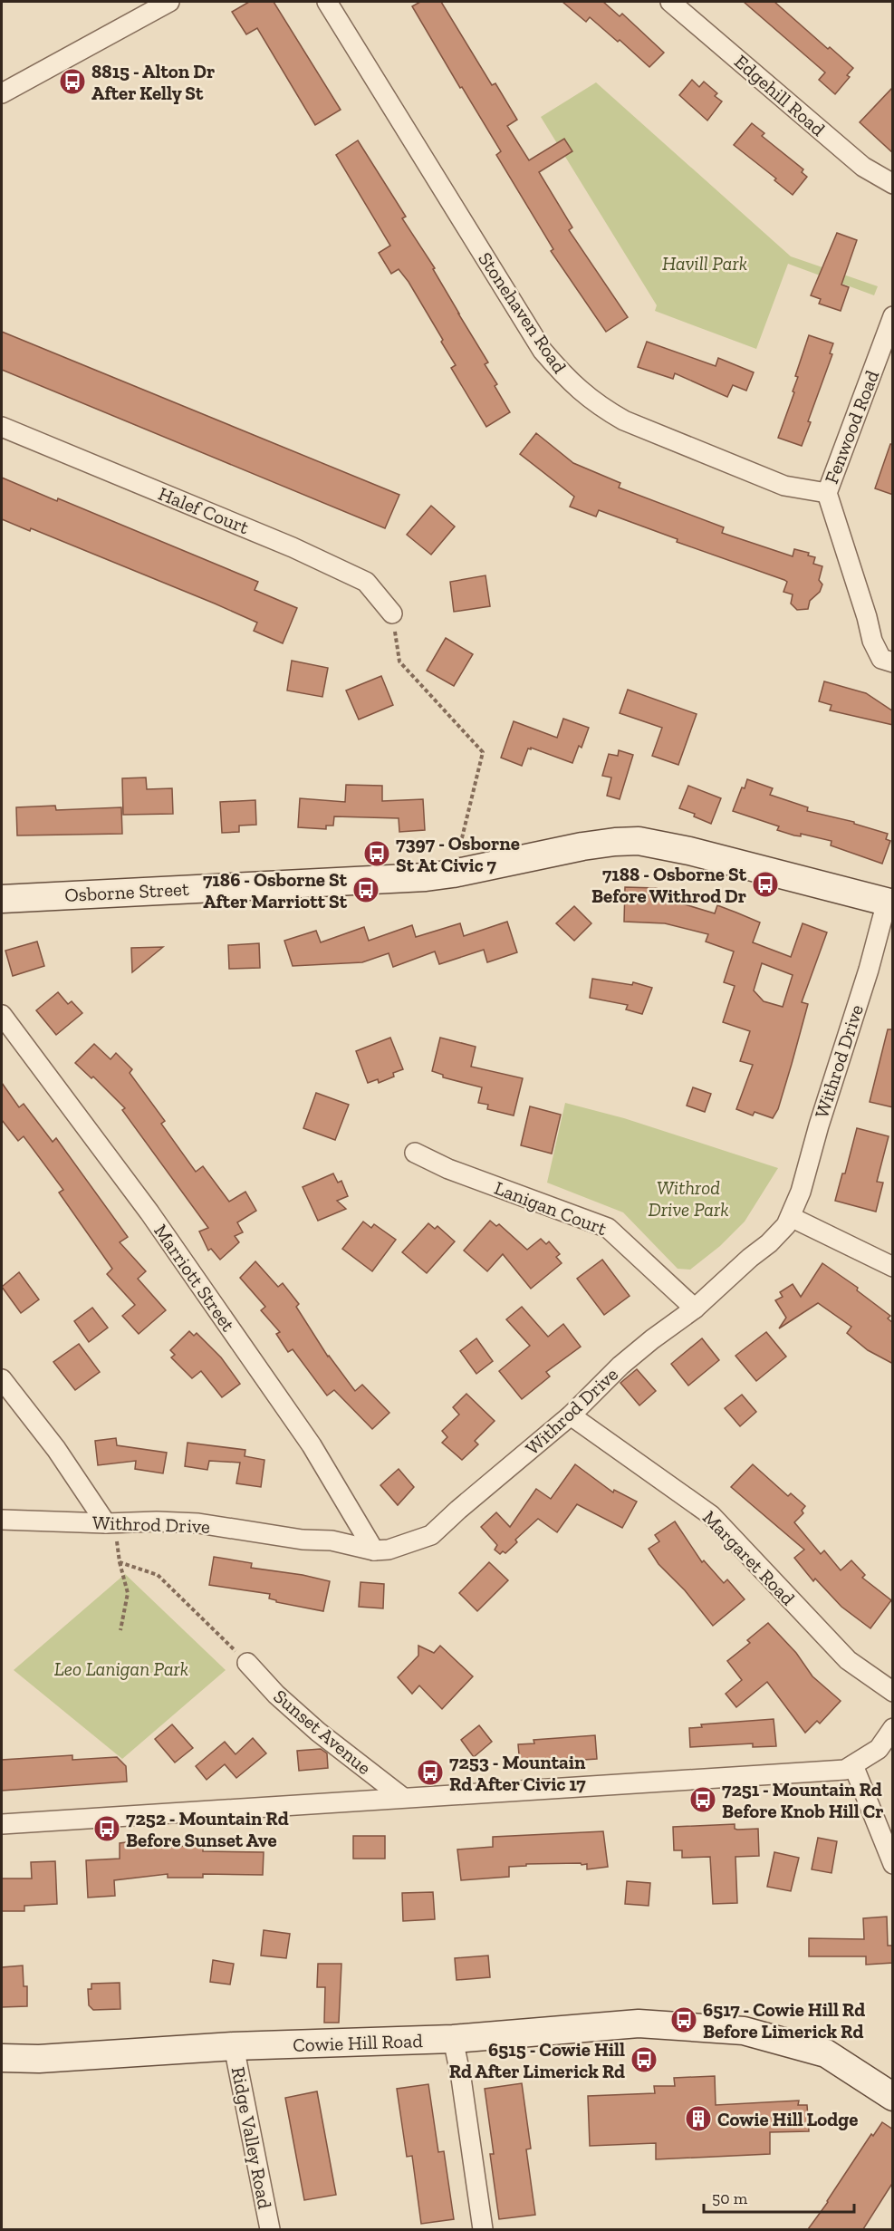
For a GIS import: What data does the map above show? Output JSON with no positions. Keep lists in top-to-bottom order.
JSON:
{
  "streets": {
    "street": [
      "Edgehill Road",
      "Stonehaven Road",
      "Fenwood Road",
      "Halef Court",
      "Osborne Street",
      "Withrod Drive",
      "Lanigan Court",
      "Marriott Street",
      "Margaret Road",
      "Sunset Avenue",
      "Cowie Hill Road",
      "Ridge Valley Road"
    ]
  },
  "crossings": [
    ["Stonehaven Road", "Fenwood Road"],
    ["Osborne Street", "Withrod Drive"],
    ["Withrod Drive", "Lanigan Court"],
    ["Withrod Drive", "Marriott Street"],
    ["Withrod Drive", "Margaret Road"],
    ["Cowie Hill Road", "Ridge Valley Road"]
  ],
  "parks": ["Havill Park", "Withrod Drive Park", "Leo Lanigan Park"],
  "places": {
    "bus stop": [
      "8815 - Alton Dr After Kelly St",
      "7397 - Osborne St At Civic 7",
      "7188 - Osborne St Before Withrod Dr",
      "7186 - Osborne St After Marriott St",
      "7253 - Mountain Rd After Civic 17",
      "7251 - Mountain Rd Before Knob Hill Cr",
      "7252 - Mountain Rd Before Sunset Ave",
      "6517 - Cowie Hill Rd Before Limerick Rd",
      "6515 - Cowie Hill Rd After Limerick Rd"
    ],
    "building": ["Cowie Hill Lodge"]
  },
  "scale_bar": "50 m"
}
